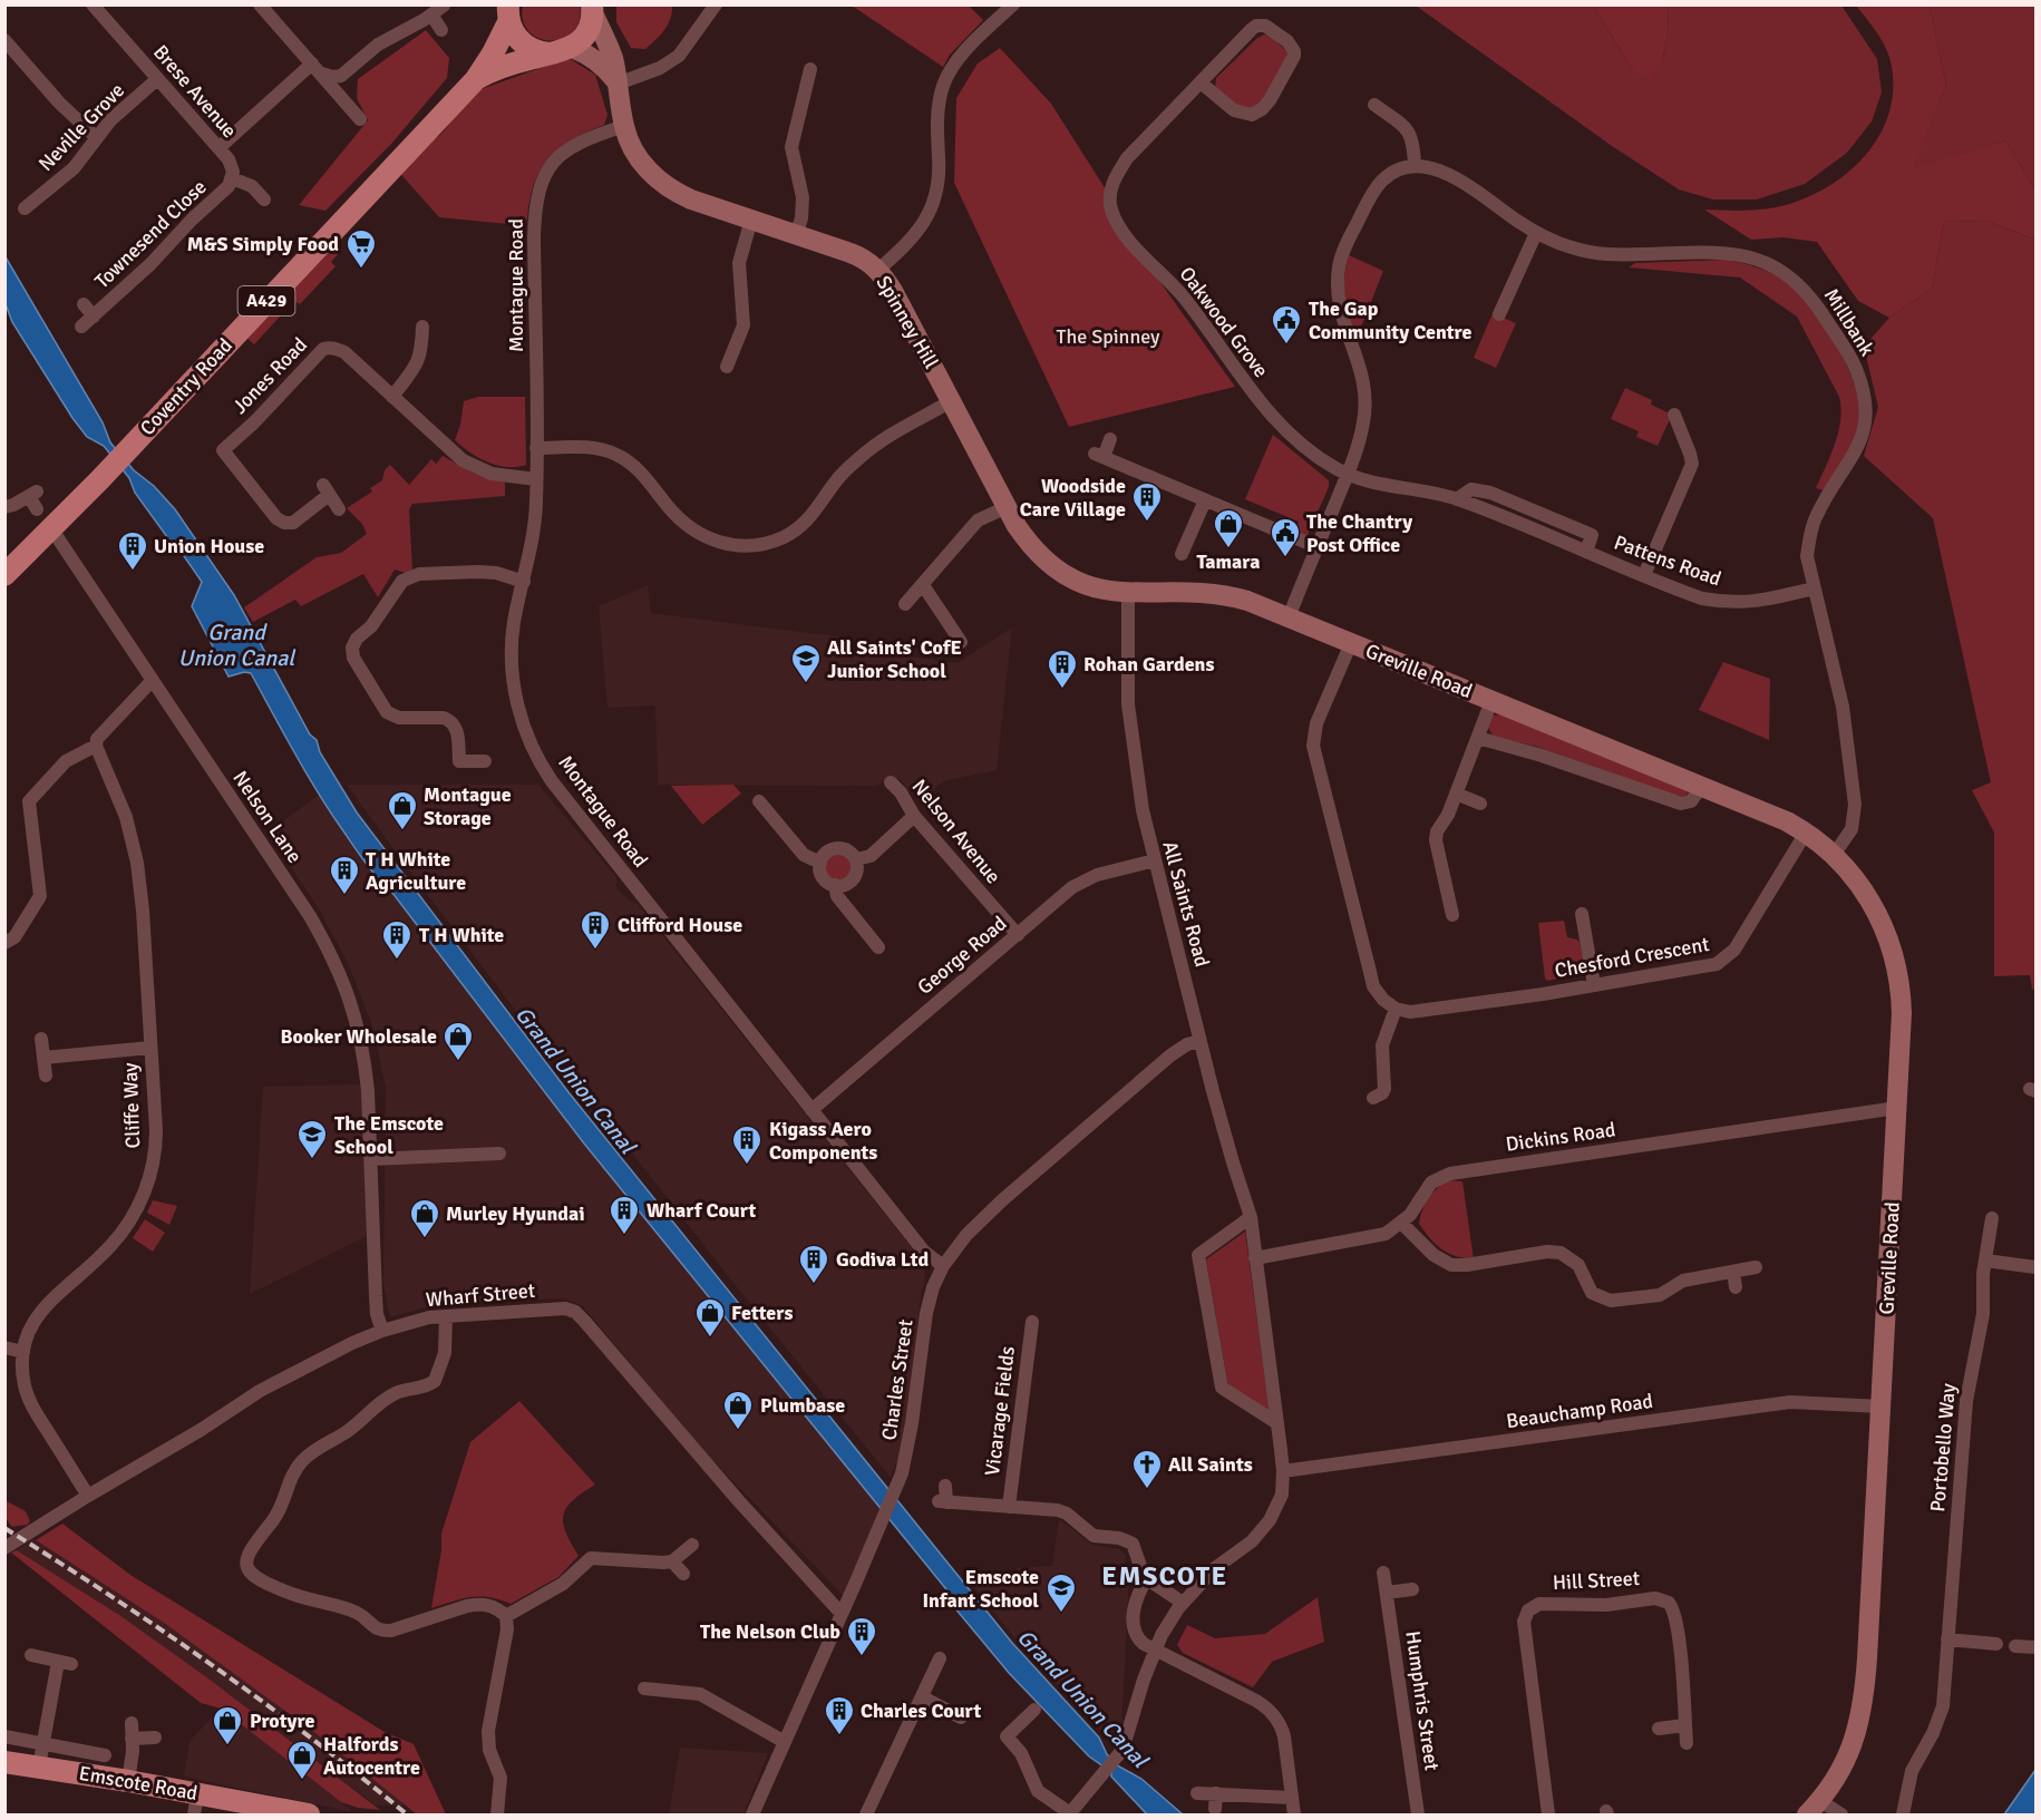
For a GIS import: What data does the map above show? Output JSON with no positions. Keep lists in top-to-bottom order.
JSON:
{
  "streets": {
    "main road": ["A429", "Coventry Road", "Emscote Road"],
    "street": [
      "Brese Avenue",
      "Neville Grove",
      "Townesend Close",
      "Montague Road",
      "Spinney Hill",
      "Oakwood Grove",
      "Millbank",
      "Jones Road",
      "Pattens Road",
      "Greville Road",
      "Nelson Lane",
      "Nelson Avenue",
      "All Saints Road",
      "George Road",
      "Chesford Crescent",
      "Cliffe Way",
      "Dickins Road",
      "Wharf Street",
      "Charles Street",
      "Vicarage Fields",
      "Beauchamp Road",
      "Portobello Way",
      "Hill Street",
      "Humphris Street"
    ]
  },
  "crossings": [
    ["Brese Avenue", "Neville Grove"],
    ["Brese Avenue", "Townesend Close"],
    ["Montague Road", "Spinney Hill"],
    ["Montague Road", "Jones Road"],
    ["Montague Road", "George Road"],
    ["Montague Road", "Charles Street"],
    ["Spinney Hill", "Greville Road"],
    ["Spinney Hill", "All Saints Road"],
    ["Oakwood Grove", "Pattens Road"],
    ["Millbank", "Pattens Road"],
    ["Millbank", "Greville Road"],
    ["Coventry Road", "Nelson Lane"],
    ["Greville Road", "All Saints Road"],
    ["Greville Road", "Chesford Crescent"],
    ["Greville Road", "Dickins Road"],
    ["Greville Road", "Beauchamp Road"],
    ["Nelson Lane", "Wharf Street"],
    ["Nelson Avenue", "George Road"],
    ["All Saints Road", "George Road"],
    ["All Saints Road", "Dickins Road"],
    ["All Saints Road", "Charles Street"],
    ["All Saints Road", "Beauchamp Road"],
    ["Cliffe Way", "Wharf Street"],
    ["Wharf Street", "Charles Street"]
  ],
  "districts": ["EMSCOTE"],
  "water": ["Grand Union Canal"],
  "parks": ["The Spinney"],
  "places": {
    "supermarket": ["M&S Simply Food"],
    "public building": ["The Gap Community Centre", "The Chantry Post Office"],
    "building": [
      "Woodside Care Village",
      "Union House",
      "Rohan Gardens",
      "T H White Agriculture",
      "Clifford House",
      "T H White",
      "Kigass Aero Components",
      "Wharf Court",
      "Godiva Ltd",
      "The Nelson Club",
      "Charles Court"
    ],
    "shop": [
      "Tamara",
      "Montague Storage",
      "Booker Wholesale",
      "Murley Hyundai",
      "Fetters",
      "Plumbase",
      "Protyre",
      "Halfords Autocentre"
    ],
    "school or university": ["All Saints' CofE Junior School", "The Emscote School", "Emscote Infant School"],
    "church": ["All Saints"]
  }
}
